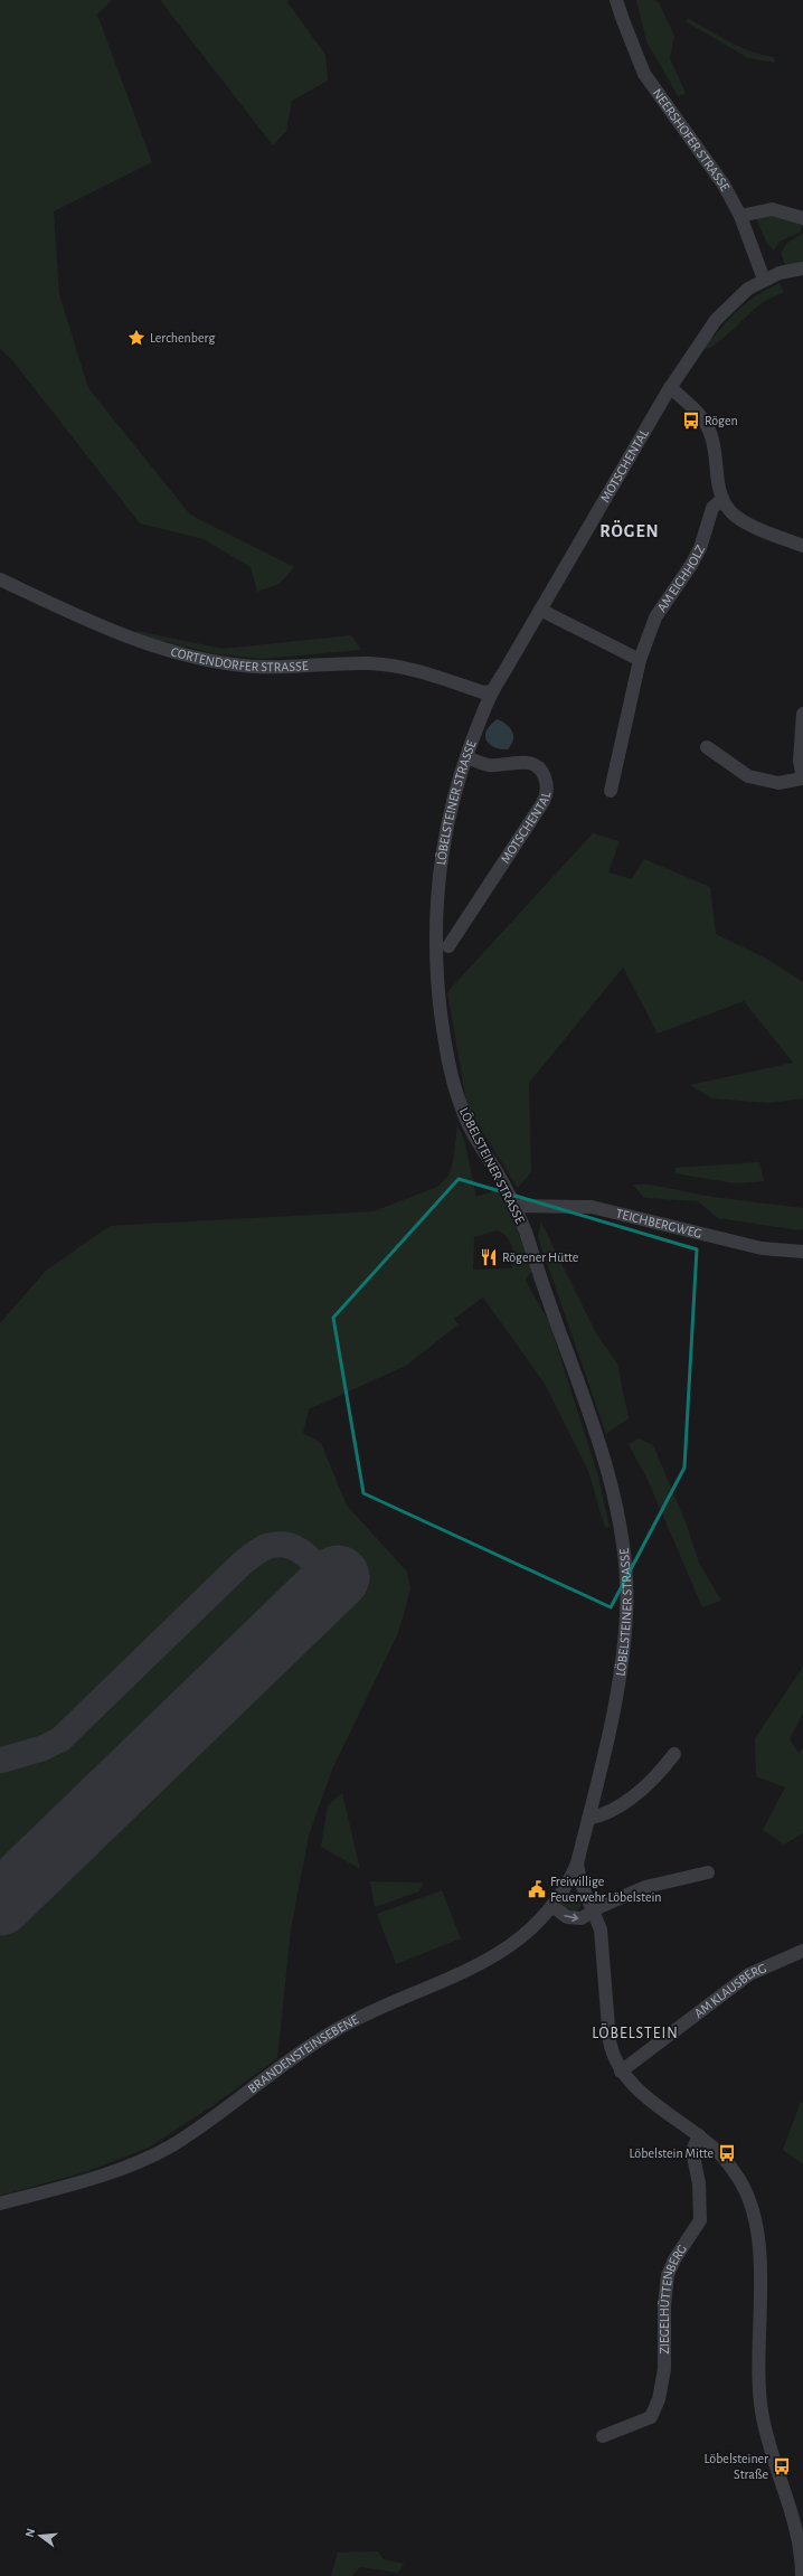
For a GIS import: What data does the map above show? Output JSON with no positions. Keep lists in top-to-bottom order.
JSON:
{
  "streets": {
    "street": [
      "NEERSHOFER STRASSE",
      "MOTSCHENTAL",
      "AM EICHHOLZ",
      "CORTENDORFER STRASSE",
      "LÖBELSTEINER STRASSE",
      "TEICHBERGWEG",
      "AM KLAUSBERG",
      "BRANDENSTEINSEBENE",
      "ZIEGELHÜTTENBERG"
    ]
  },
  "crossings": [
    ["NEERSHOFER STRASSE", "MOTSCHENTAL"],
    ["MOTSCHENTAL", "CORTENDORFER STRASSE"],
    ["MOTSCHENTAL", "LÖBELSTEINER STRASSE"],
    ["CORTENDORFER STRASSE", "LÖBELSTEINER STRASSE"],
    ["LÖBELSTEINER STRASSE", "TEICHBERGWEG"],
    ["LÖBELSTEINER STRASSE", "AM KLAUSBERG"],
    ["LÖBELSTEINER STRASSE", "BRANDENSTEINSEBENE"],
    ["LÖBELSTEINER STRASSE", "ZIEGELHÜTTENBERG"]
  ],
  "districts": ["RÖGEN", "LÖBELSTEIN"],
  "places": {
    "place": ["Lerchenberg"],
    "bus stop": ["Rögen", "Löbelstein Mitte", "Löbelsteiner Straße"],
    "restaurant": ["Rögener Hütte"],
    "public building": ["Freiwillige Feuerwehr Löbelstein"]
  },
  "north": "left"
}
